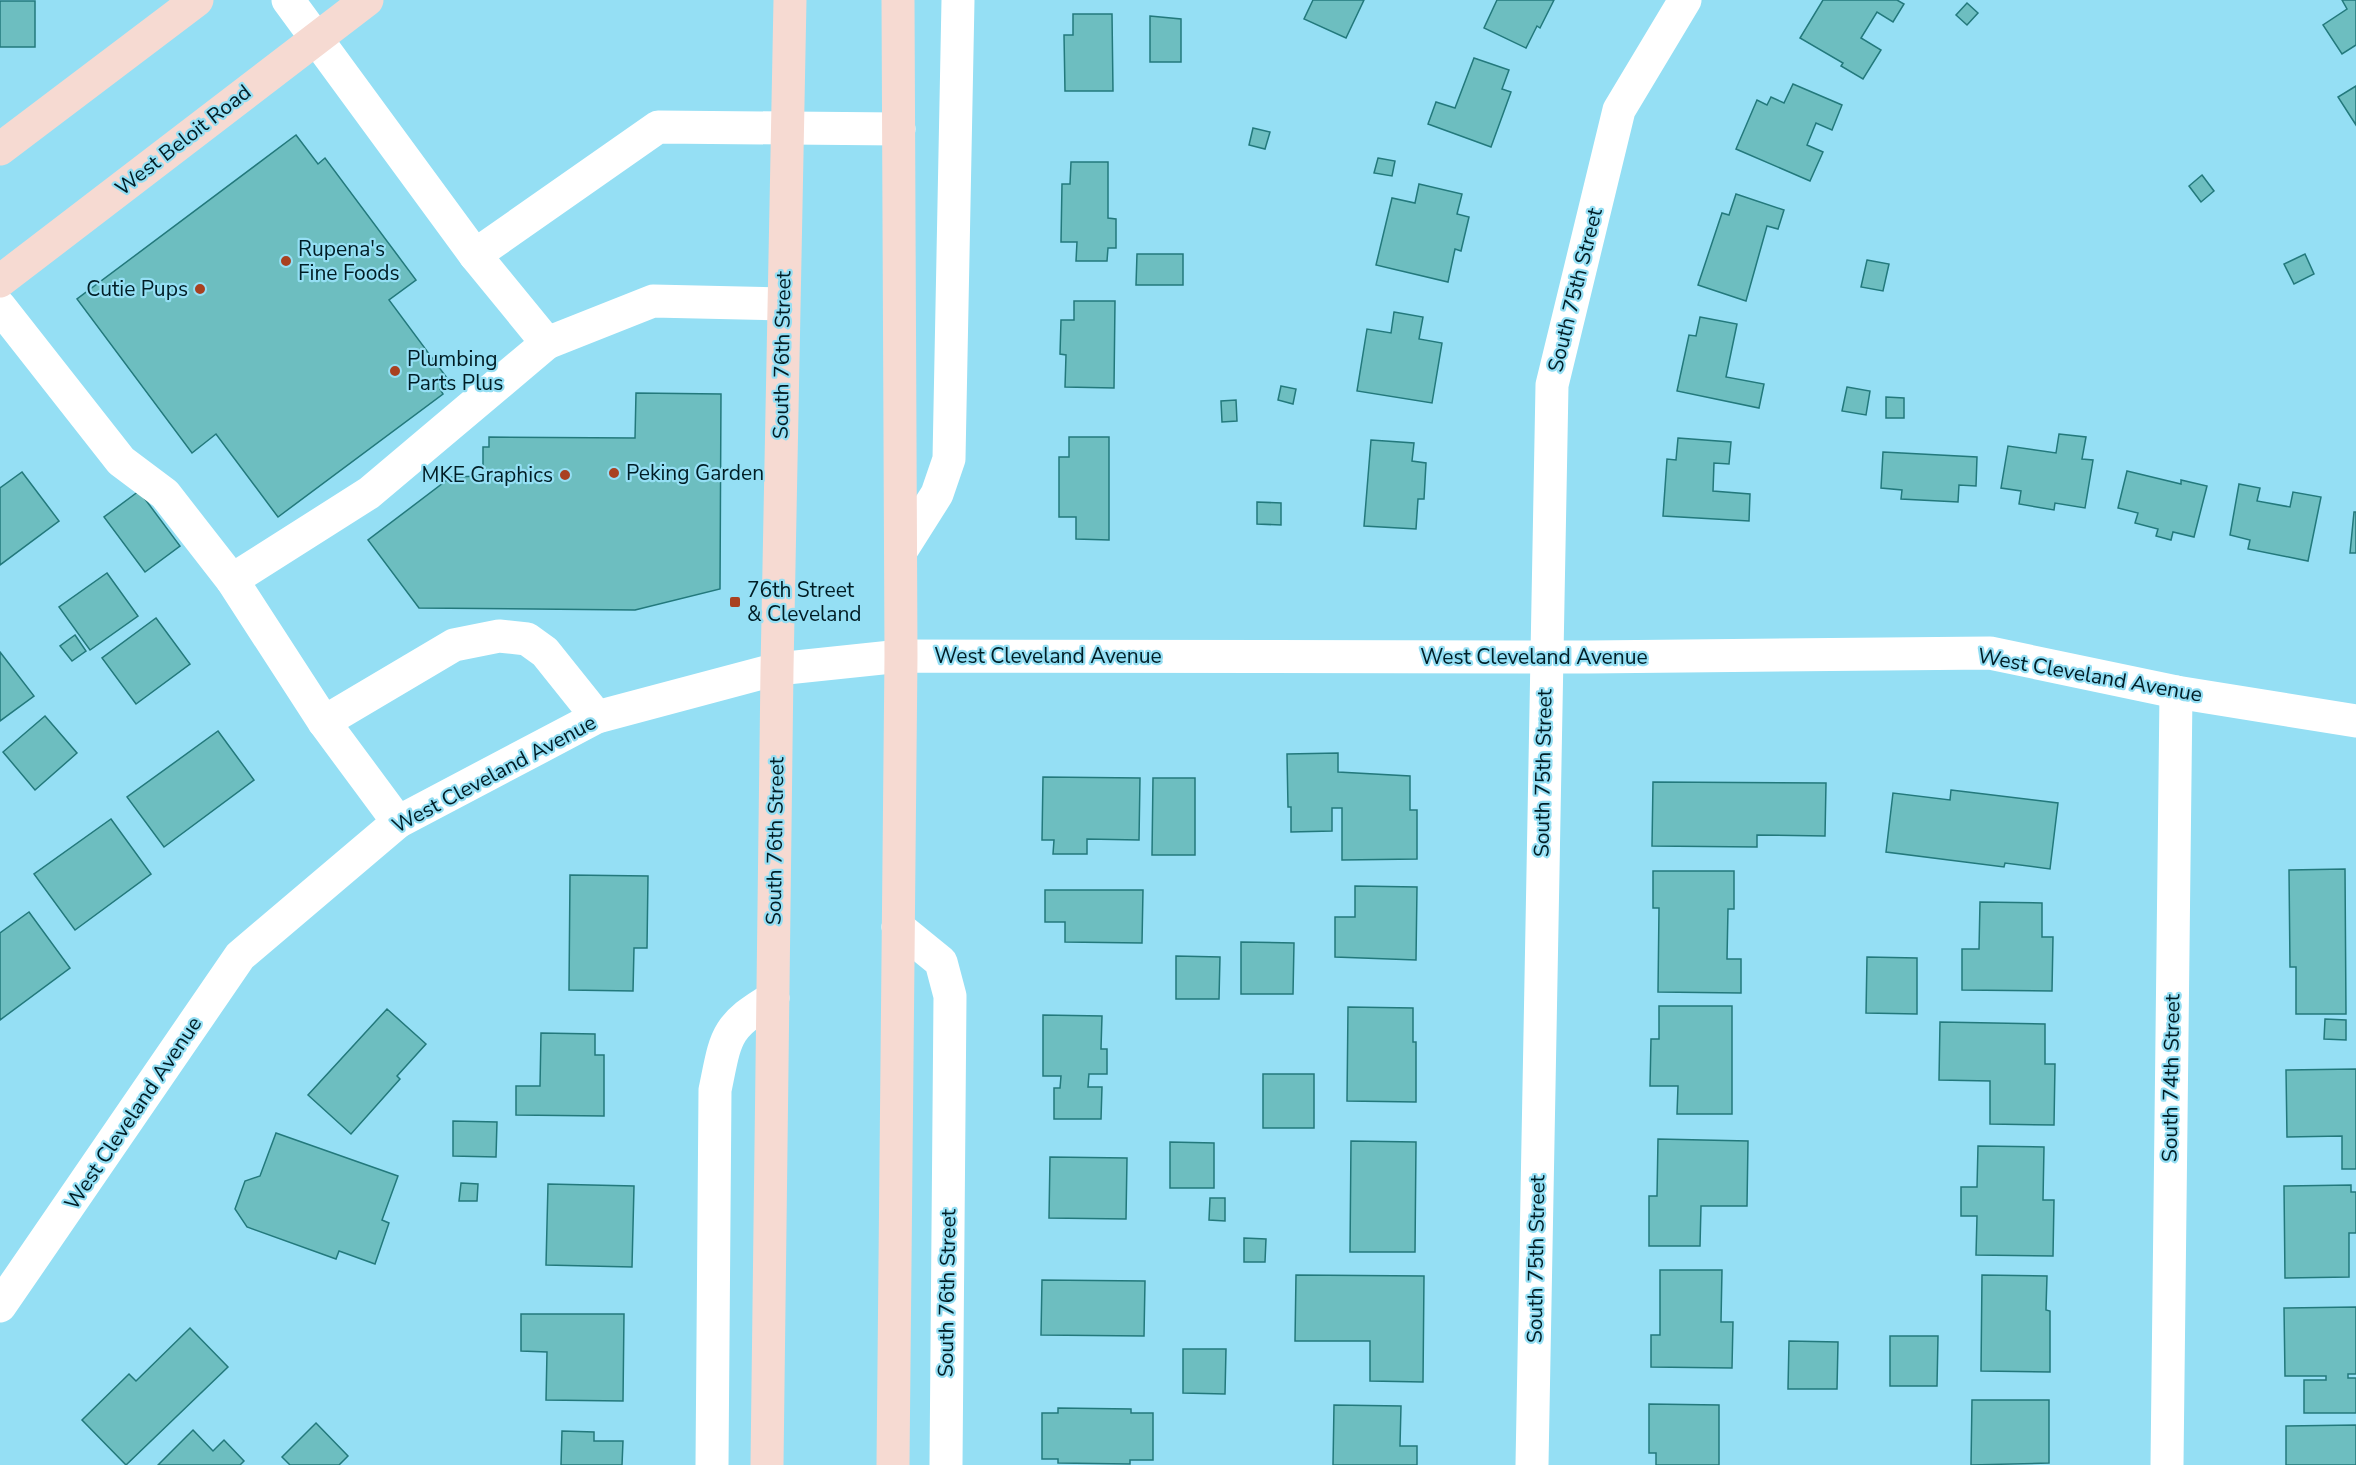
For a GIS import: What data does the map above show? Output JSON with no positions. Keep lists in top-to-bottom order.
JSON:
{
  "streets": {
    "main road": ["West Beloit Road", "South 76th Street"],
    "street": ["South 75th Street", "West Cleveland Avenue", "South 74th Street"]
  },
  "crossings": [
    ["South 75th Street", "West Cleveland Avenue"],
    ["South 76th Street", "West Cleveland Avenue"],
    ["West Cleveland Avenue", "South 74th Street"]
  ],
  "places": {
    "other": [
      "Rupena's Fine Foods",
      "Cutie Pups",
      "Plumbing Parts Plus",
      "Peking Garden",
      "MKE Graphics"
    ],
    "transit": ["76th Street & Cleveland"]
  }
}
